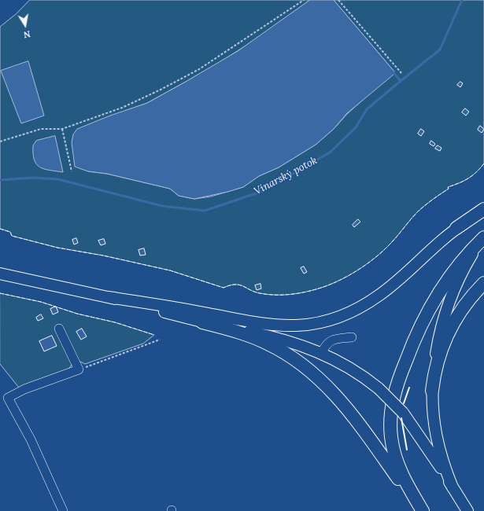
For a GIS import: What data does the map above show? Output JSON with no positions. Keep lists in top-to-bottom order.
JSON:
{
  "water": ["Vinarský potok"],
  "north": "bottom"
}
